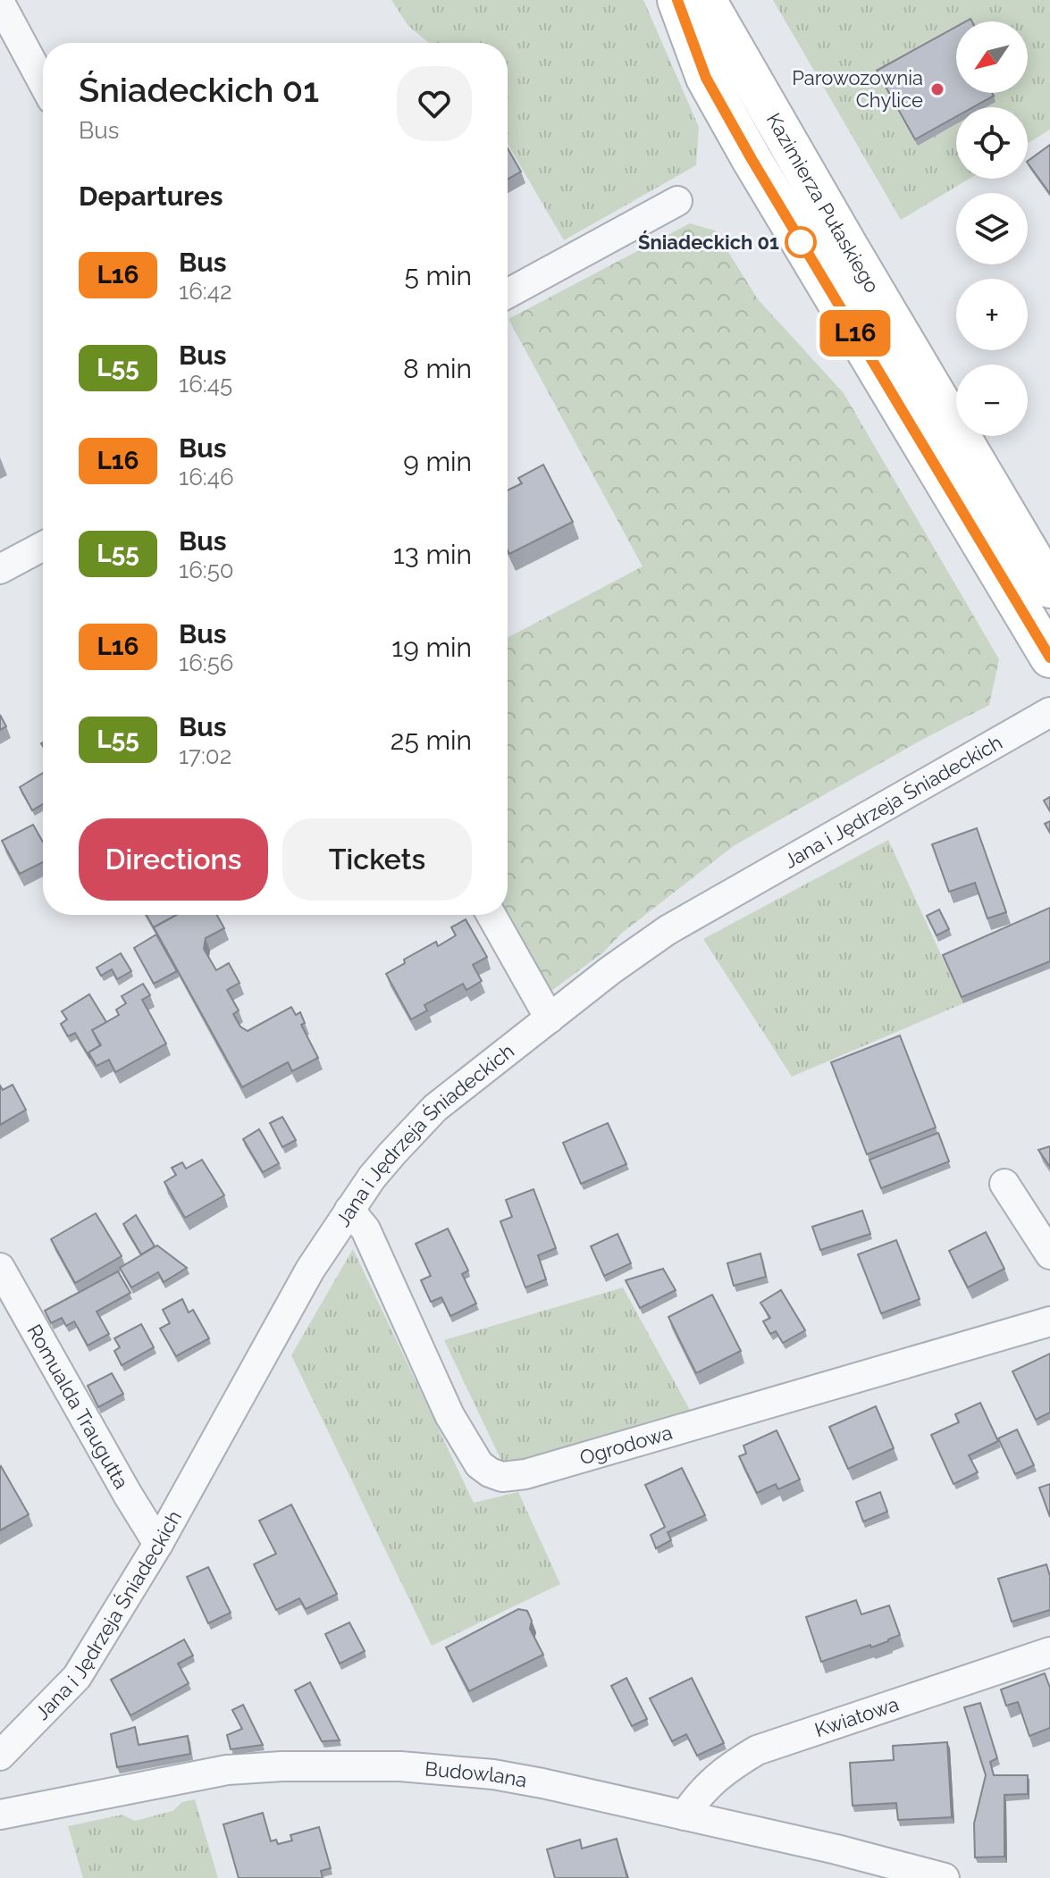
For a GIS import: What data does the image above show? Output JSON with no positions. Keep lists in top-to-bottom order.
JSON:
{
  "streets": {
    "main road": ["Kazimierza Pułaskiego"],
    "street": [
      "Jana i Jędrzeja Śniadeckich",
      "Romualda Traugutta",
      "Ogrodowa",
      "Kwiatowa",
      "Budowlana"
    ]
  },
  "crossings": [
    ["Jana i Jędrzeja Śniadeckich", "Romualda Traugutta"],
    ["Jana i Jędrzeja Śniadeckich", "Ogrodowa"],
    ["Kwiatowa", "Budowlana"]
  ],
  "places": ["Parowozownia Chylice", "Śniadeckich 01"],
  "lines": ["bus line L16"],
  "north": "bottom left",
  "page": {
    "on_map": "L16",
    "map_buttons": ["+", "−"],
    "heading": [
      ["Śniadeckich 01", "Bus"],
      "Departures"
    ],
    "list": [
      {
        "mark": "L16",
        "name": "Bus",
        "note": "16:42",
        "value": "5 min"
      },
      {
        "mark": "L55",
        "name": "Bus",
        "note": "16:45",
        "value": "8 min"
      },
      {
        "mark": "L16",
        "name": "Bus",
        "note": "16:46",
        "value": "9 min"
      },
      {
        "mark": "L55",
        "name": "Bus",
        "note": "16:50",
        "value": "13 min"
      },
      {
        "mark": "L16",
        "name": "Bus",
        "note": "16:56",
        "value": "19 min"
      },
      {
        "mark": "L55",
        "name": "Bus",
        "note": "17:02",
        "value": "25 min"
      }
    ],
    "buttons": ["Directions", "Tickets"]
  }
}
